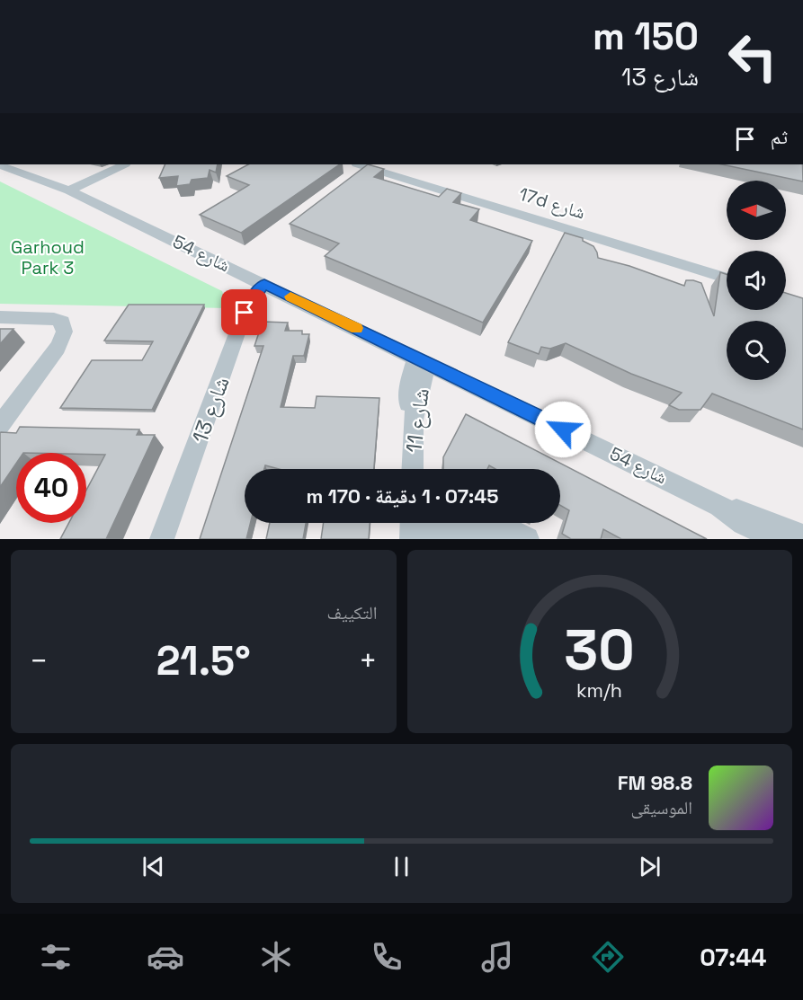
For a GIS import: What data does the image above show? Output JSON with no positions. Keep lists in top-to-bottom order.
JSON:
{
  "streets": {
    "street": [
      "17d شارع",
      "شارع 54",
      "شارع 13",
      "شارع 11"
    ]
  },
  "crossings": [
    ["شارع 54", "شارع 13"],
    ["شارع 54", "شارع 11"]
  ],
  "parks": ["Garhoud Park 3"],
  "north": "left",
  "page": {
    "turn": ["150 m", "شارع 13"],
    "then": "ثم",
    "limit": "40",
    "trip": "07:45 · 1 دقيقة · 170 m",
    "tile": "التكييف",
    "heat": ["−", "21.5°", "+"],
    "song": ["98.8 FM", "الموسيقى"],
    "tabs": "07:44",
    "gauge": ["30", "km/h"]
  }
}
